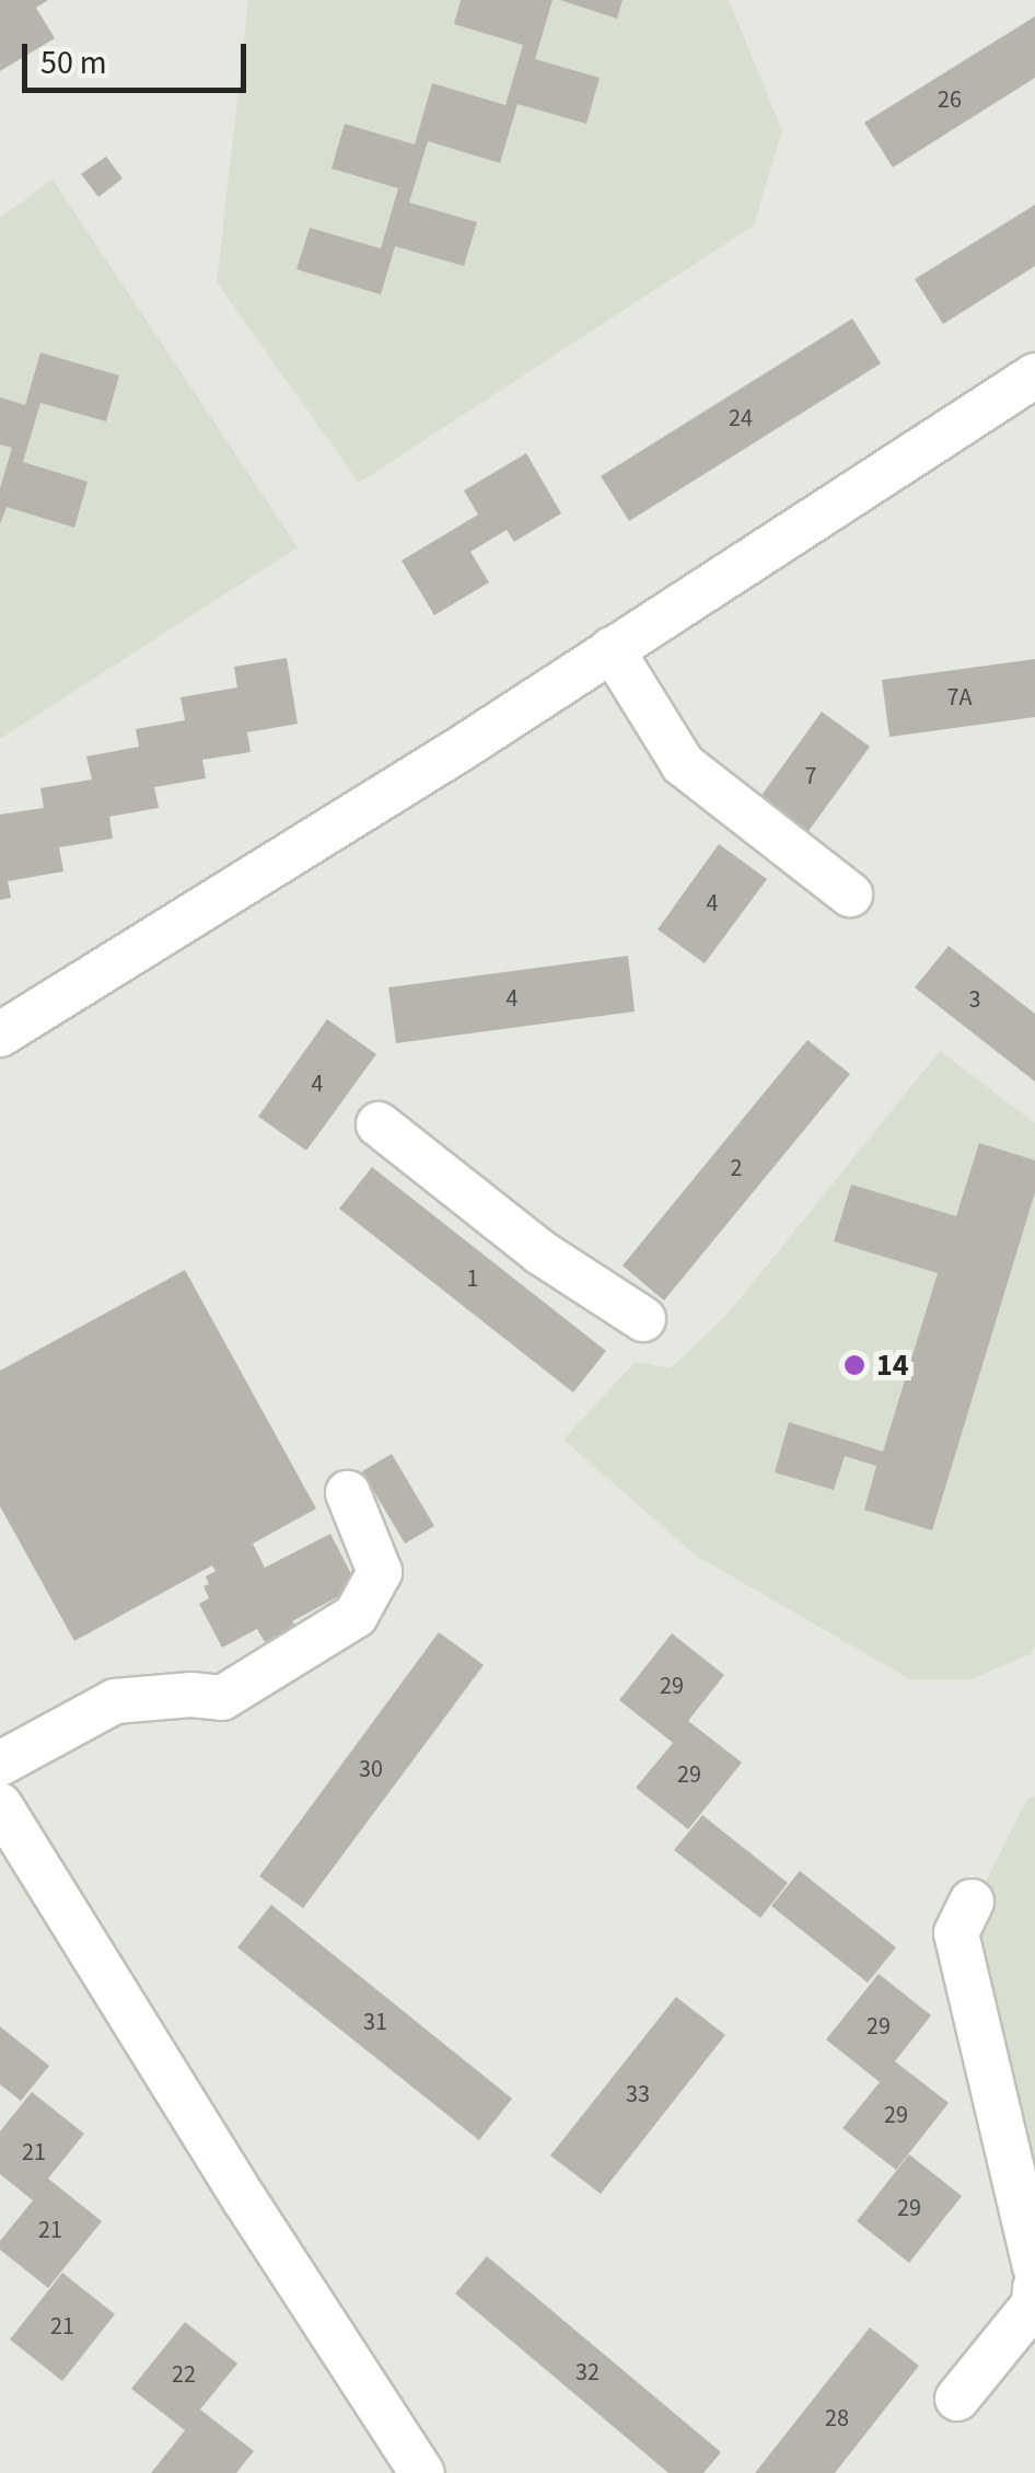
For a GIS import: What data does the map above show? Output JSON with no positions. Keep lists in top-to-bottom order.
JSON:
{
  "places": ["14"],
  "house_numbers": [
    "26",
    "24",
    "7A",
    "7",
    "4",
    "4",
    "3",
    "4",
    "2",
    "1",
    "29",
    "30",
    "29",
    "31",
    "29",
    "33",
    "29",
    "21",
    "29",
    "21",
    "21",
    "32",
    "22",
    "28"
  ],
  "scale_bar": "50 m"
}
